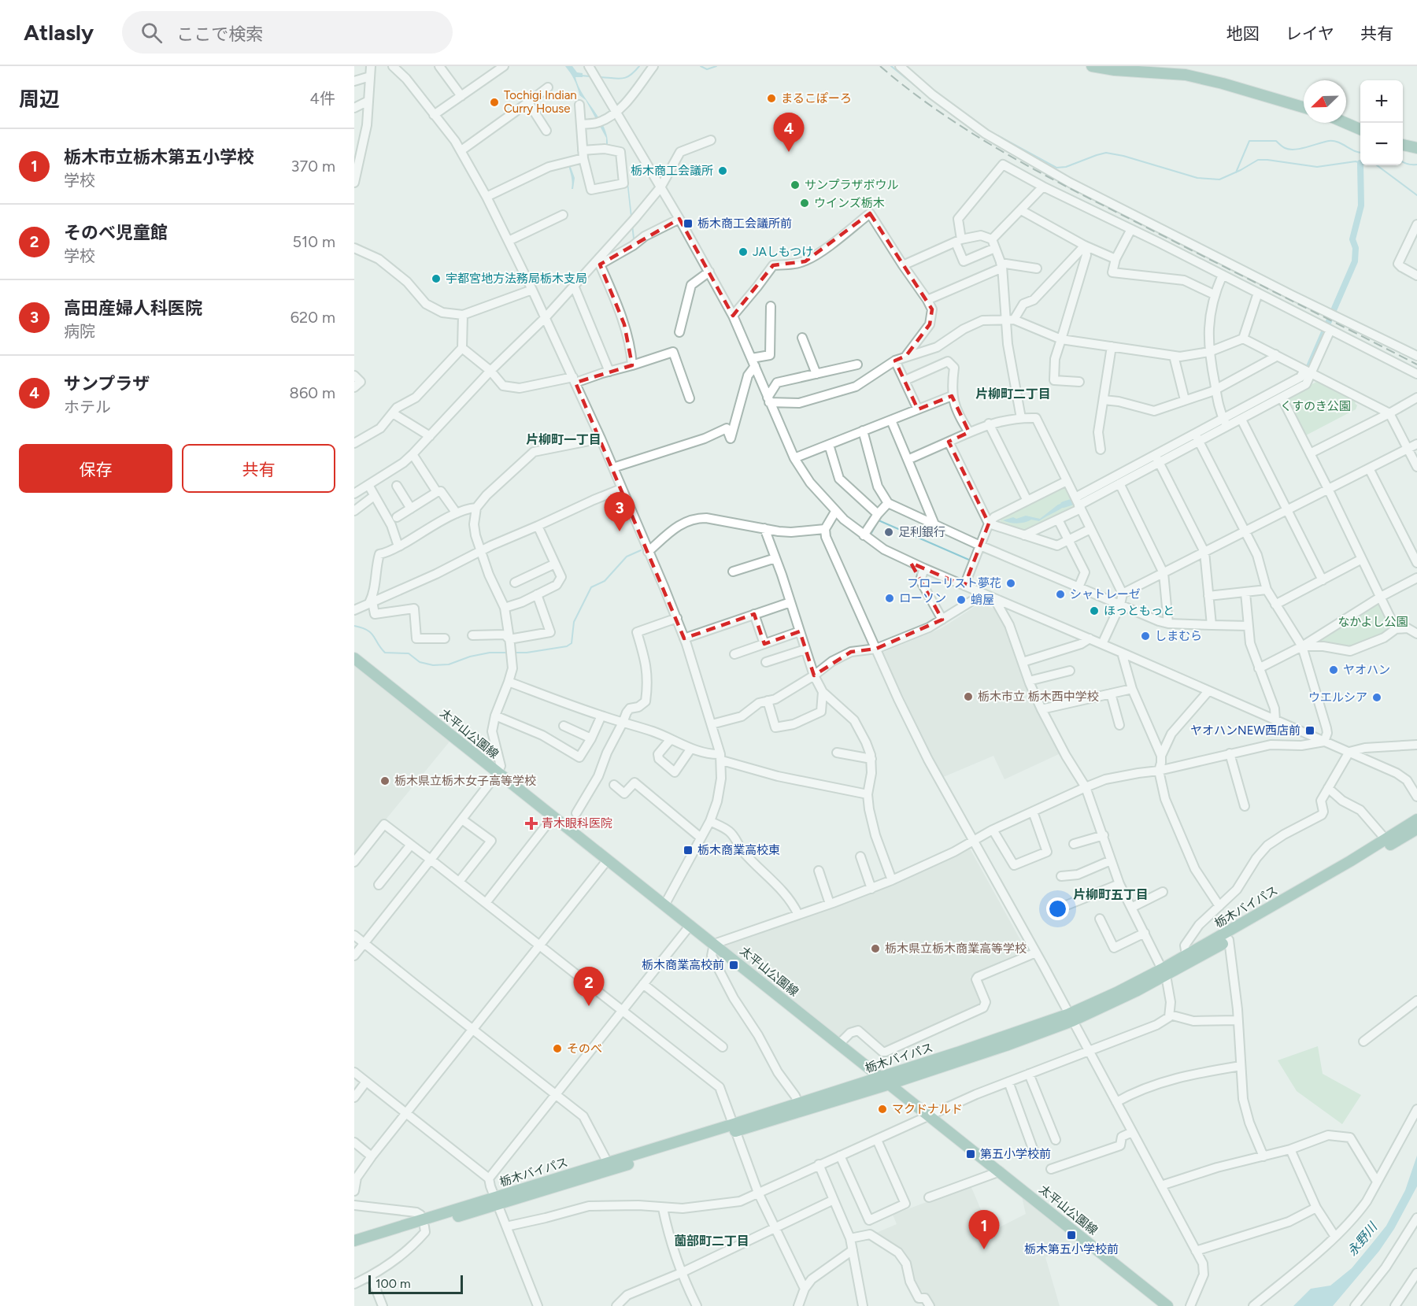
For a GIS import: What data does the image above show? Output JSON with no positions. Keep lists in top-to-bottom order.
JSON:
{
  "streets": {
    "main road": ["太平山公園線", "栃木バイパス"]
  },
  "crossings": [
    ["太平山公園線", "栃木バイパス"]
  ],
  "districts": [
    "片柳町二丁目",
    "片柳町一丁目",
    "片柳町五丁目",
    "薗部町二丁目"
  ],
  "water": ["永野川"],
  "parks": ["くすのき公園", "なかよし公園"],
  "places": {
    "other": [
      "まるこぽーろ",
      "Tochigi Indian Curry House",
      "栃木商工会議所",
      "サンプラザボウル",
      "ウインズ栃木",
      "JAしもつけ",
      "宇都宮地方法務局栃木支局",
      "足利銀行",
      "フローリスト夢花",
      "シャトレーゼ",
      "ローソン",
      "蛸屋",
      "ほっともっと",
      "しまむら",
      "ヤオハン",
      "栃木市立 栃木西中学校",
      "ウエルシア",
      "栃木県立栃木女子高等学校",
      "栃木県立栃木商業高等学校",
      "そのべ",
      "マクドナルド"
    ],
    "transit": [
      "栃木商工会議所前",
      "ヤオハンNEW西店前",
      "栃木商業高校東",
      "栃木商業高校前",
      "第五小学校前",
      "栃木第五小学校前"
    ],
    "health": ["青木眼科医院"]
  },
  "scale_bar": "100 m",
  "north": "bottom left",
  "page": {
    "header": "Atlasly",
    "search": "ここで検索",
    "nav": ["地図", "レイヤ", "共有"],
    "heading": ["周辺", "4件"],
    "map_buttons": ["+", "−"],
    "pins": [
      "4",
      "3",
      "2",
      "1"
    ],
    "list": [
      {
        "mark": "1",
        "name": "栃木市立栃木第五小学校",
        "note": "学校",
        "value": "370 m"
      },
      {
        "mark": "2",
        "name": "そのべ児童館",
        "note": "学校",
        "value": "510 m"
      },
      {
        "mark": "3",
        "name": "高田産婦人科医院",
        "note": "病院",
        "value": "620 m"
      },
      {
        "mark": "4",
        "name": "サンプラザ",
        "note": "ホテル",
        "value": "860 m"
      }
    ],
    "buttons": ["保存", "共有"],
    "scale": "100 m"
  }
}
